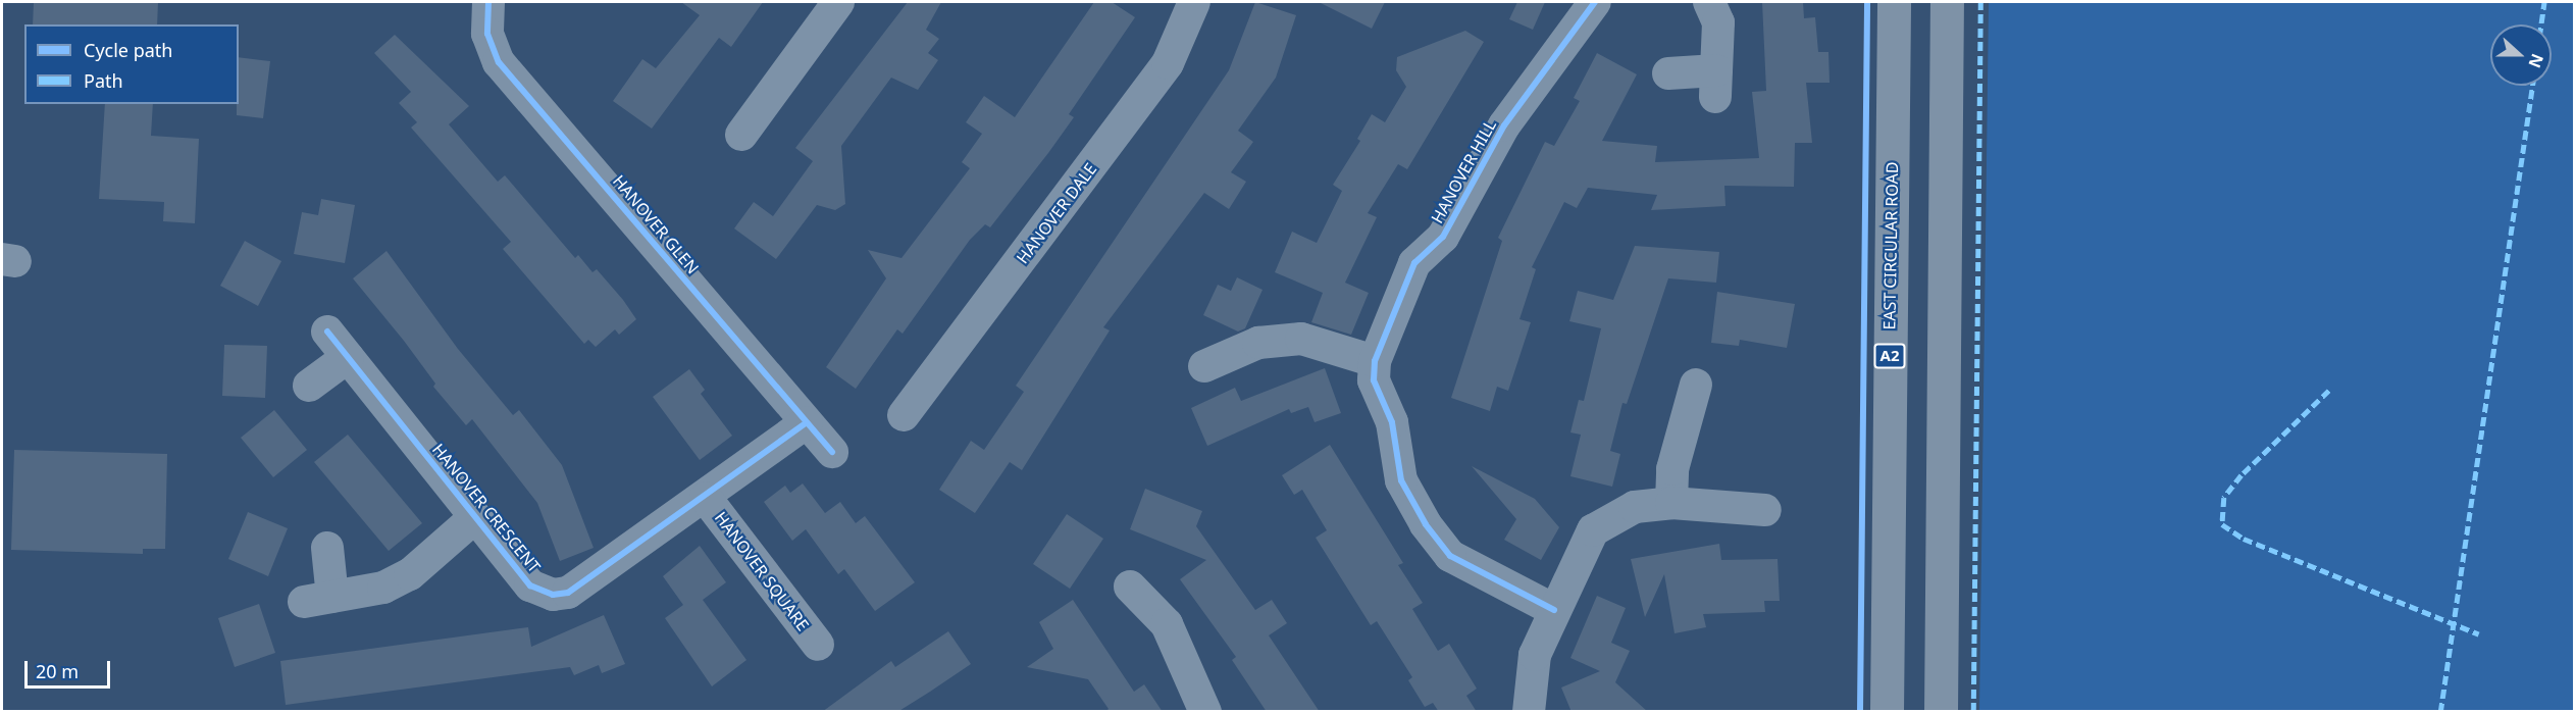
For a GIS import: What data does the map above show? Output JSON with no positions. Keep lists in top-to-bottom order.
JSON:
{
  "streets": {
    "highway": ["EAST CIRCULAR ROAD", "A2"],
    "street": [
      "HANOVER HILL",
      "HANOVER DALE",
      "HANOVER GLEN",
      "HANOVER CRESCENT",
      "HANOVER SQUARE"
    ]
  },
  "crossings": [
    ["HANOVER GLEN", "HANOVER CRESCENT"],
    ["HANOVER CRESCENT", "HANOVER SQUARE"]
  ],
  "legend": ["Cycle path", "Path"],
  "scale_bar": "20 m",
  "north": "right"
}
